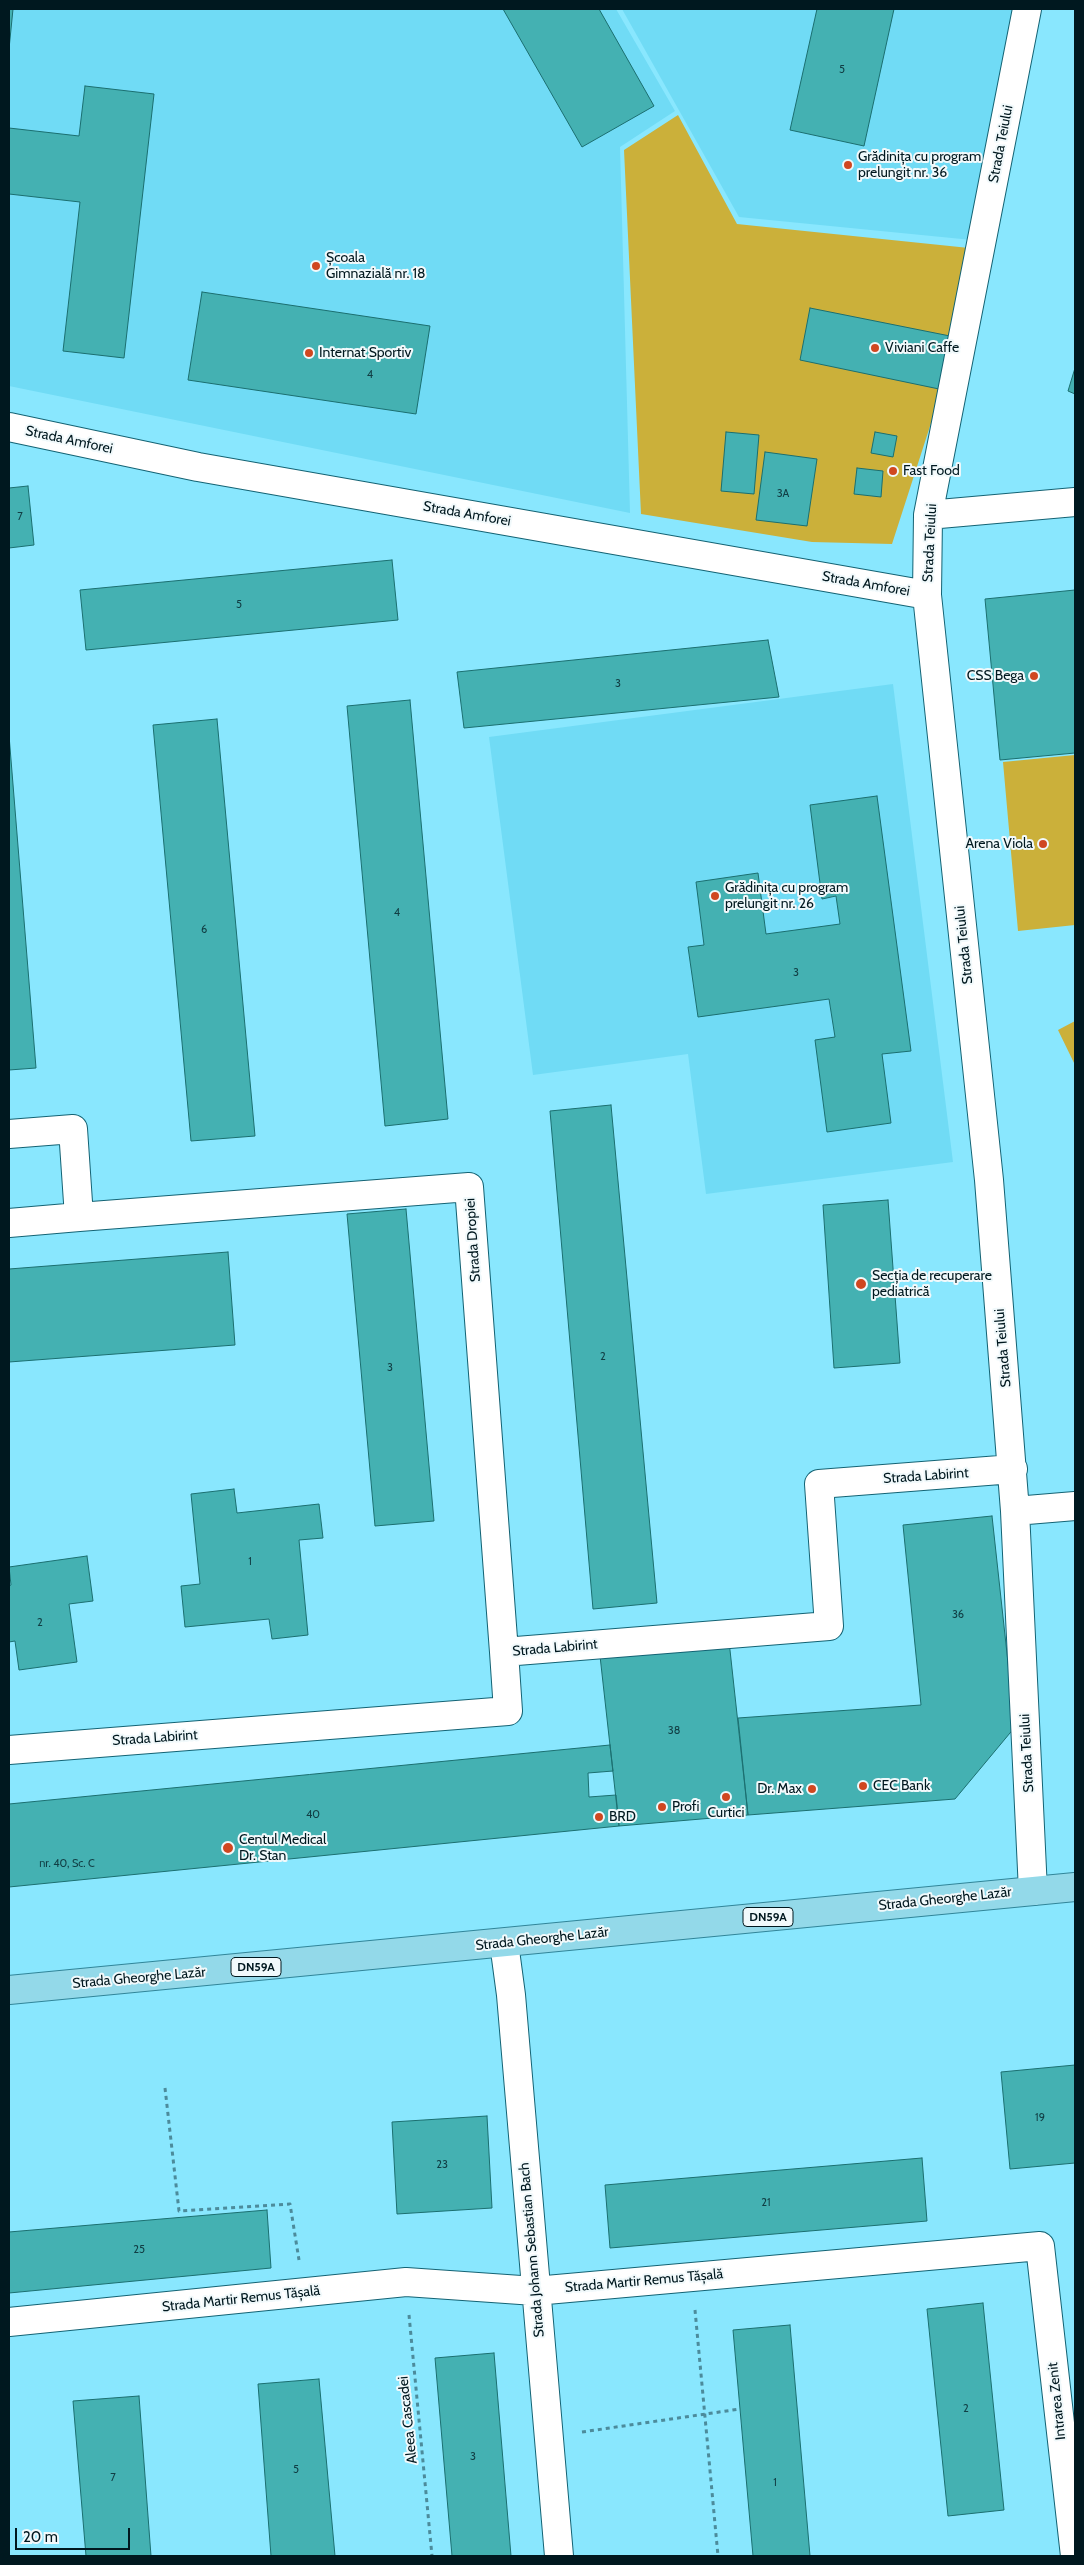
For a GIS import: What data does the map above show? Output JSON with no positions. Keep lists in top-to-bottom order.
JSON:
{
  "streets": {
    "main road": ["Strada Gheorghe Lazăr", "DN59A"],
    "street": [
      "Strada Teiului",
      "Strada Amforei",
      "Strada Dropiei",
      "Strada Labirint",
      "Strada Johann Sebastian Bach",
      "Strada Martir Remus Tășală",
      "Intrarea Zenit"
    ],
    "path": ["Aleea Cascadei"]
  },
  "crossings": [
    ["Strada Teiului", "Strada Amforei"],
    ["Strada Teiului", "Strada Labirint"],
    ["Strada Teiului", "Strada Gheorghe Lazăr"],
    ["Strada Dropiei", "Strada Labirint"],
    ["Strada Gheorghe Lazăr", "Strada Johann Sebastian Bach"],
    ["Strada Johann Sebastian Bach", "Strada Martir Remus Tășală"],
    ["Strada Martir Remus Tășală", "Intrarea Zenit"],
    ["Strada Martir Remus Tășală", "Aleea Cascadei"]
  ],
  "places": [
    "Grădinița cu program prelungit nr. 36",
    "Școala Gimnazială nr. 18",
    "Viviani Caffe",
    "Internat Sportiv",
    "Fast Food",
    "CSS Bega",
    "Arena Viola",
    "Grădinița cu program prelungit nr. 26",
    "Secția de recuperare pediatrică",
    "CEC Bank",
    "Dr. Max",
    "Curtici",
    "Profi",
    "BRD",
    "Centul Medical Dr. Stan"
  ],
  "house_numbers": [
    "5",
    "4",
    "3A",
    "7",
    "5",
    "3",
    "4",
    "6",
    "3",
    "2",
    "3",
    "1",
    "36",
    "2",
    "38",
    "40",
    "nr. 40, Sc. C",
    "19",
    "23",
    "21",
    "25",
    "2",
    "3",
    "5",
    "7",
    "1"
  ],
  "scale_bar": "20 m"
}
